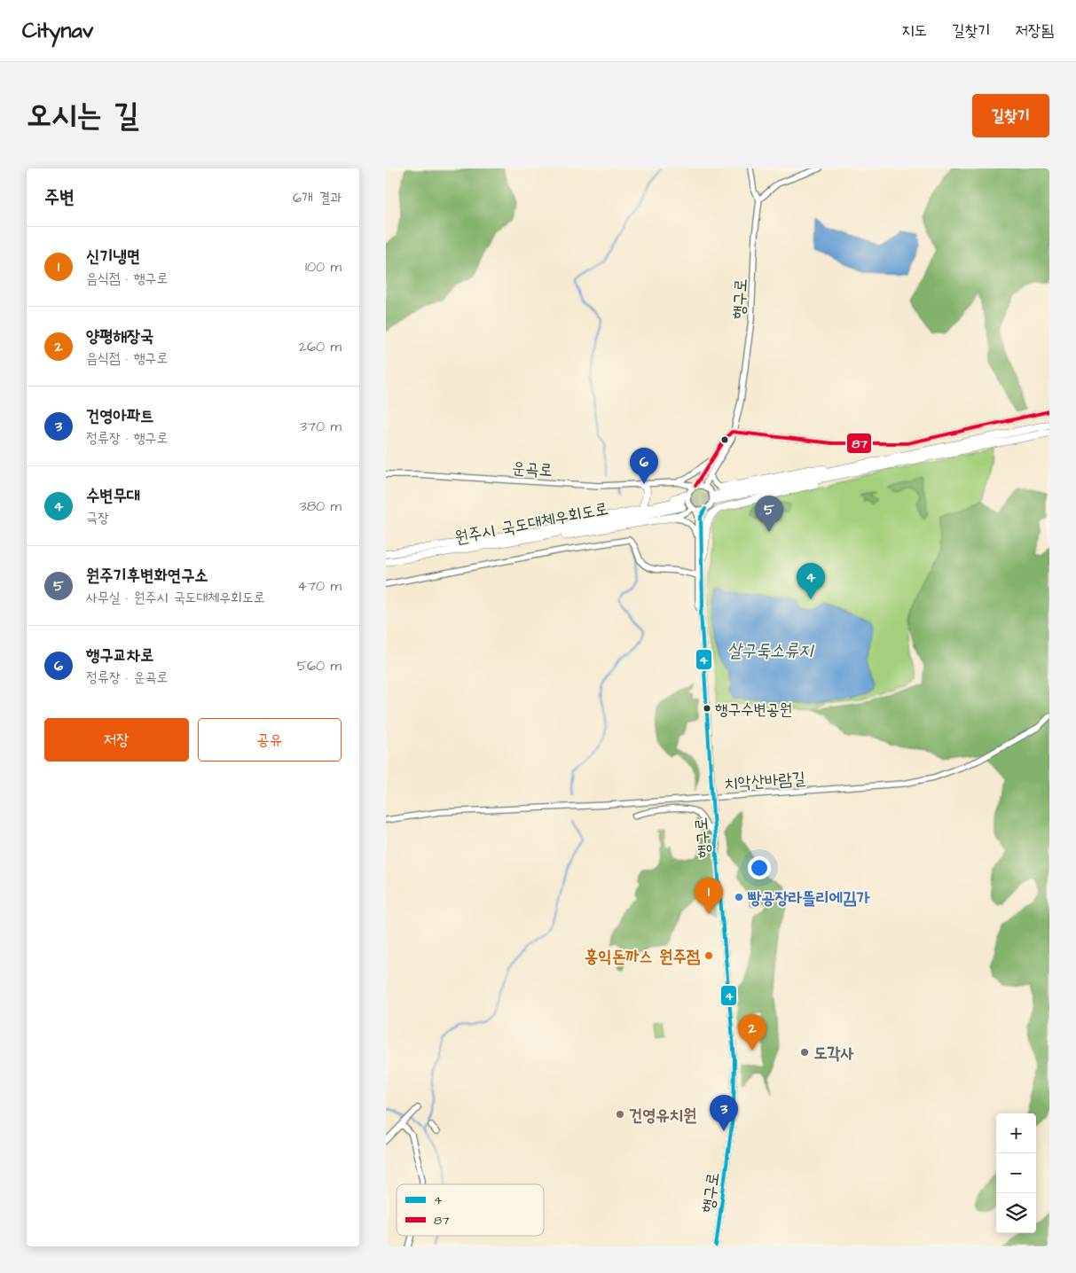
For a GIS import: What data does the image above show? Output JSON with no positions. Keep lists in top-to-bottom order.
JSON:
{
  "streets": {
    "highway": ["원주시 국도대체우회도로"],
    "street": ["행구로", "운곡로", "치악산바람길"]
  },
  "water": ["살구둑소류지"],
  "places": [
    "행구수변공원",
    "빵공장라뜰리에김가",
    "홍익돈까스 원주점",
    "도각사",
    "건영유치원"
  ],
  "lines": ["transit line 87", "transit line 4"],
  "legend": ["4", "87"],
  "page": {
    "header": "Citynav",
    "nav": ["지도", "길찾기", "저장됨"],
    "title": "오시는 길",
    "buttons": [
      "길찾기",
      ["저장", "공유"]
    ],
    "heading": ["주변", "6개 결과"],
    "list": [
      {
        "mark": "1",
        "name": "신기냉면",
        "note": "음식점 · 행구로",
        "value": "100 m"
      },
      {
        "mark": "2",
        "name": "양평해장국",
        "note": "음식점 · 행구로",
        "value": "260 m"
      },
      {
        "mark": "3",
        "name": "건영아파트",
        "note": "정류장 · 행구로",
        "value": "370 m"
      },
      {
        "mark": "4",
        "name": "수변무대",
        "note": "극장",
        "value": "380 m"
      },
      {
        "mark": "5",
        "name": "원주기후변화연구소",
        "note": "사무실 · 원주시 국도대체우회도로",
        "value": "470 m"
      },
      {
        "mark": "6",
        "name": "행구교차로",
        "note": "정류장 · 운곡로",
        "value": "560 m"
      }
    ],
    "pins": [
      "6",
      "5",
      "4",
      "1",
      "2",
      "3"
    ],
    "map_buttons": ["+", "−"]
  }
}
